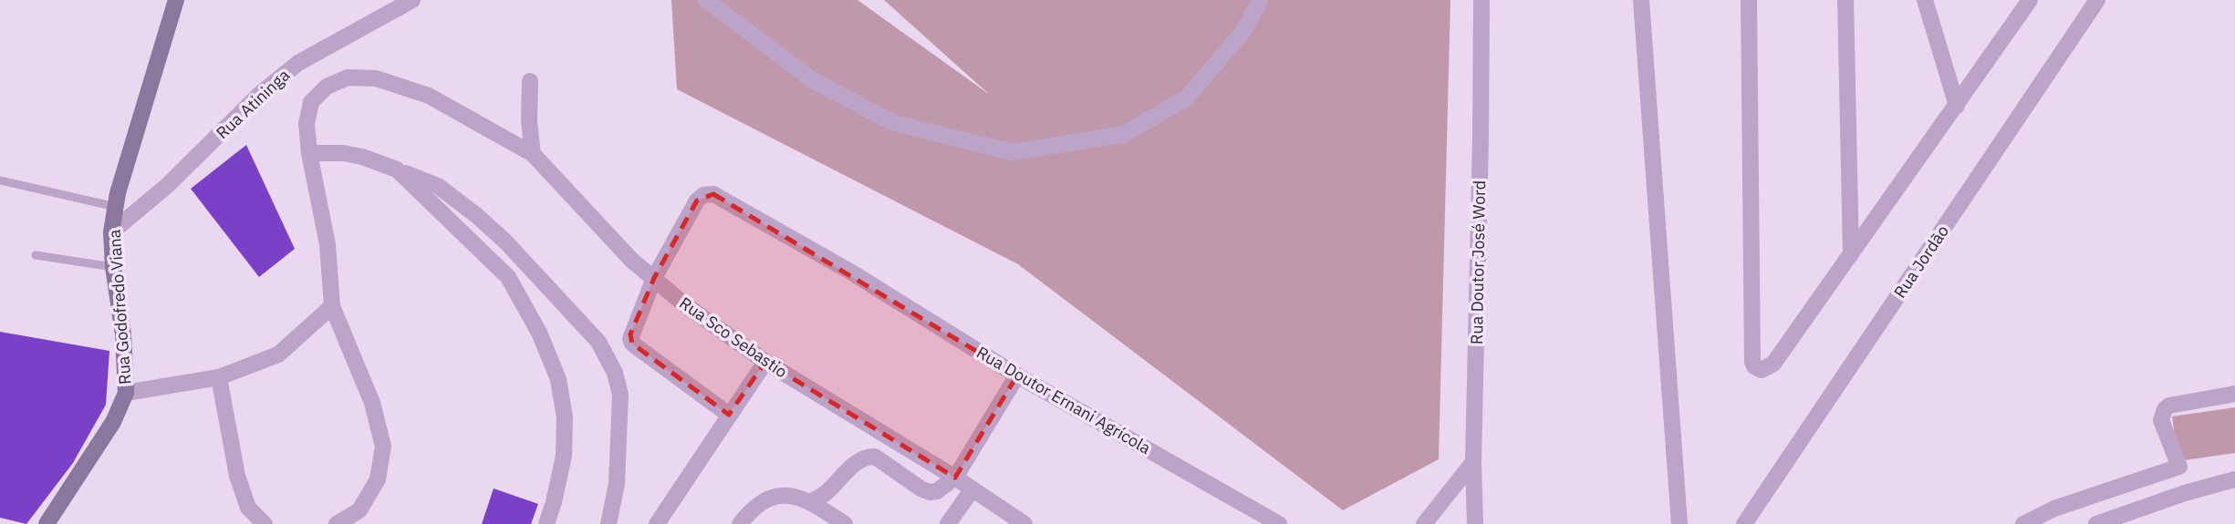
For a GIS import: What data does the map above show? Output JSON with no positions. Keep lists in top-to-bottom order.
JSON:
{
  "streets": {
    "main road": ["Rua Godofredo Viana"],
    "street": [
      "Rua Atininga",
      "Rua Jordão",
      "Rua Doutor José Word",
      "Rua Sco Sebastio",
      "Rua Doutor Ernani Agrícola"
    ]
  },
  "crossings": [
    ["Rua Atininga", "Rua Godofredo Viana"],
    ["Rua Sco Sebastio", "Rua Doutor Ernani Agrícola"]
  ]
}
